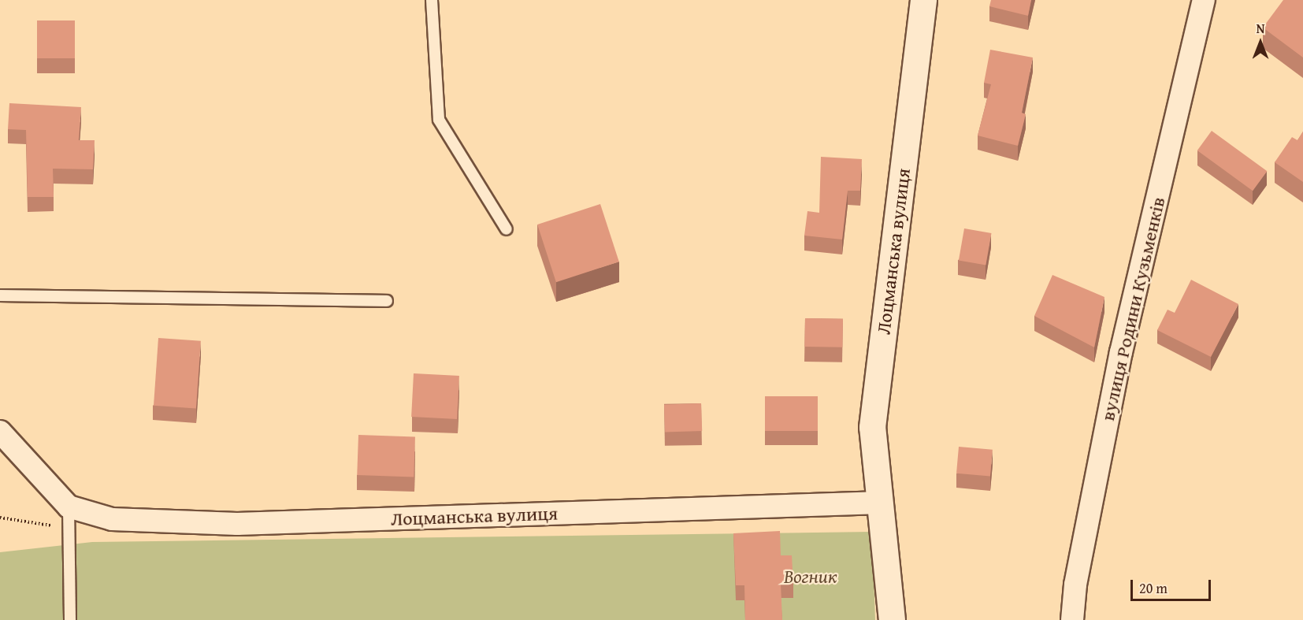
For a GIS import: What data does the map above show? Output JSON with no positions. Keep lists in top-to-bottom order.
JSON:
{
  "streets": {
    "street": ["Лоцманська вулиця", "вулиця Родини Кузьменків"]
  },
  "parks": ["Вогник"],
  "scale_bar": "20 m",
  "north": "top"
}
